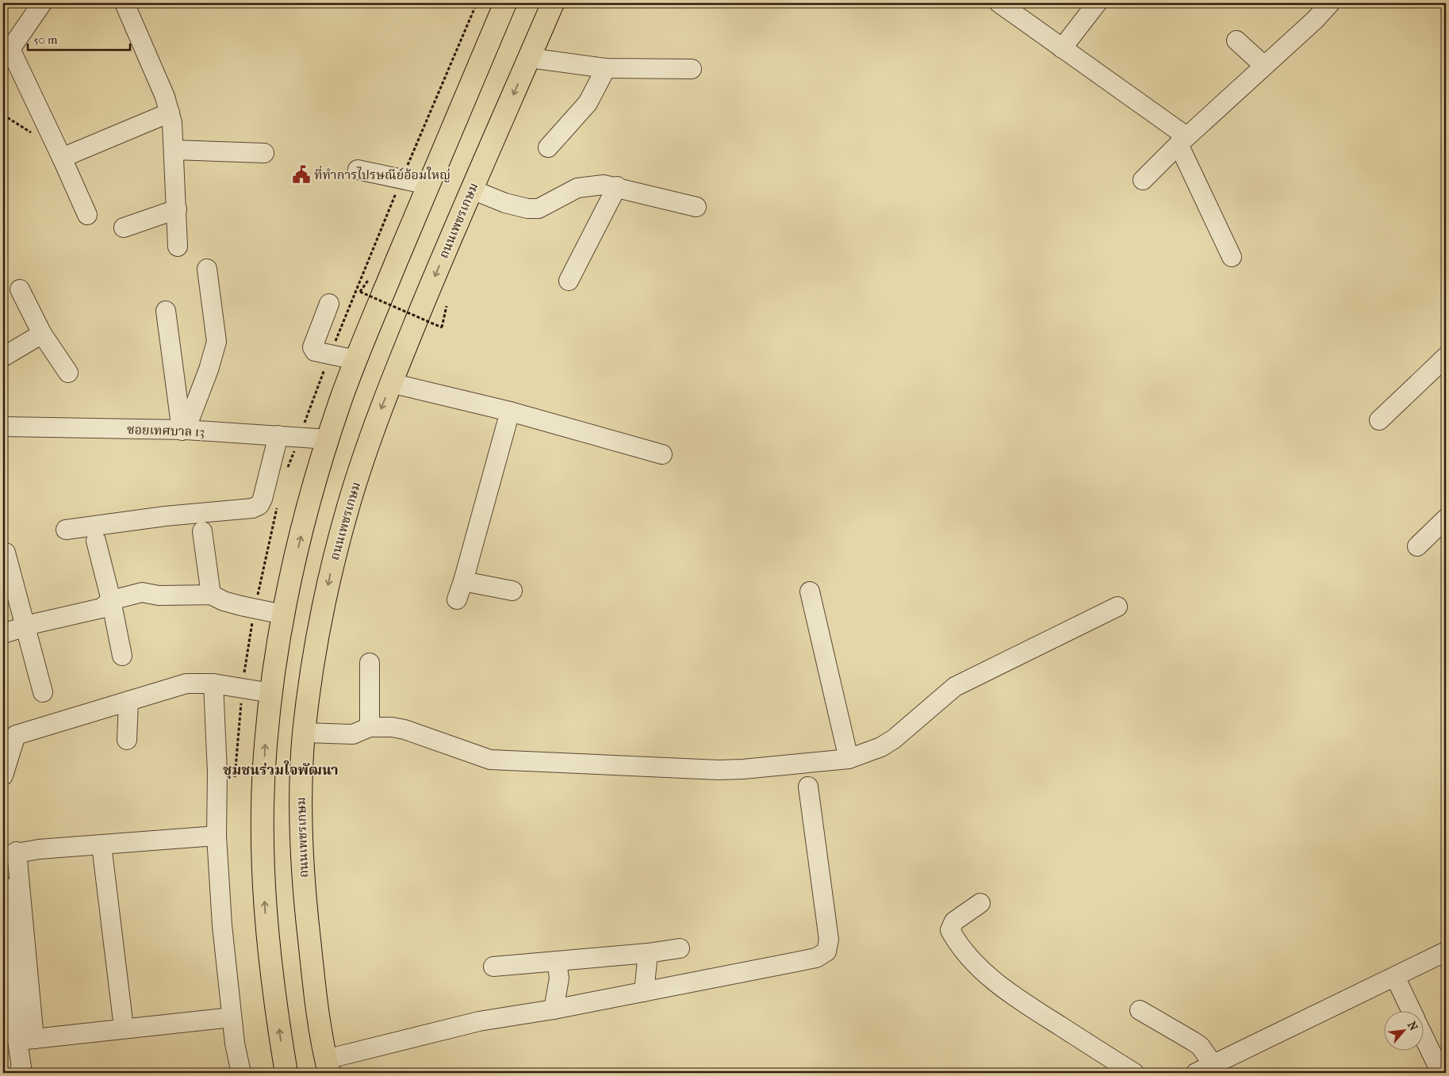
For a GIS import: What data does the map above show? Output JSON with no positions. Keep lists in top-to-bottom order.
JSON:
{
  "streets": {
    "main road": ["ถนนเพชรเกษม"],
    "street": ["ซอยเทศบาล 13"]
  },
  "districts": ["ชุมชนร่วมใจพัฒนา"],
  "places": {
    "public building": ["ที่ทำการไปรษณีย์อ้อมใหญ่"]
  },
  "scale_bar": "50 m",
  "north": "top right"
}
